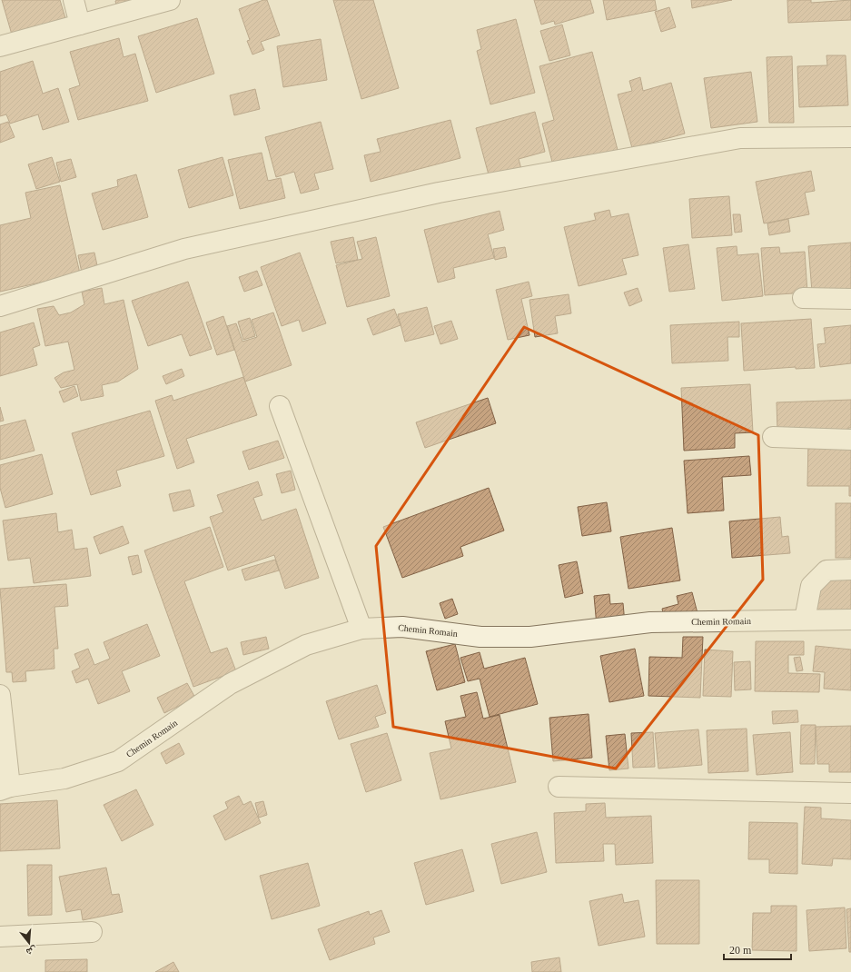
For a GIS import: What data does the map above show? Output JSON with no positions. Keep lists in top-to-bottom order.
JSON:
{
  "streets": {
    "street": ["Chemin Romain"]
  },
  "scale_bar": "20 m",
  "north": "bottom"
}
